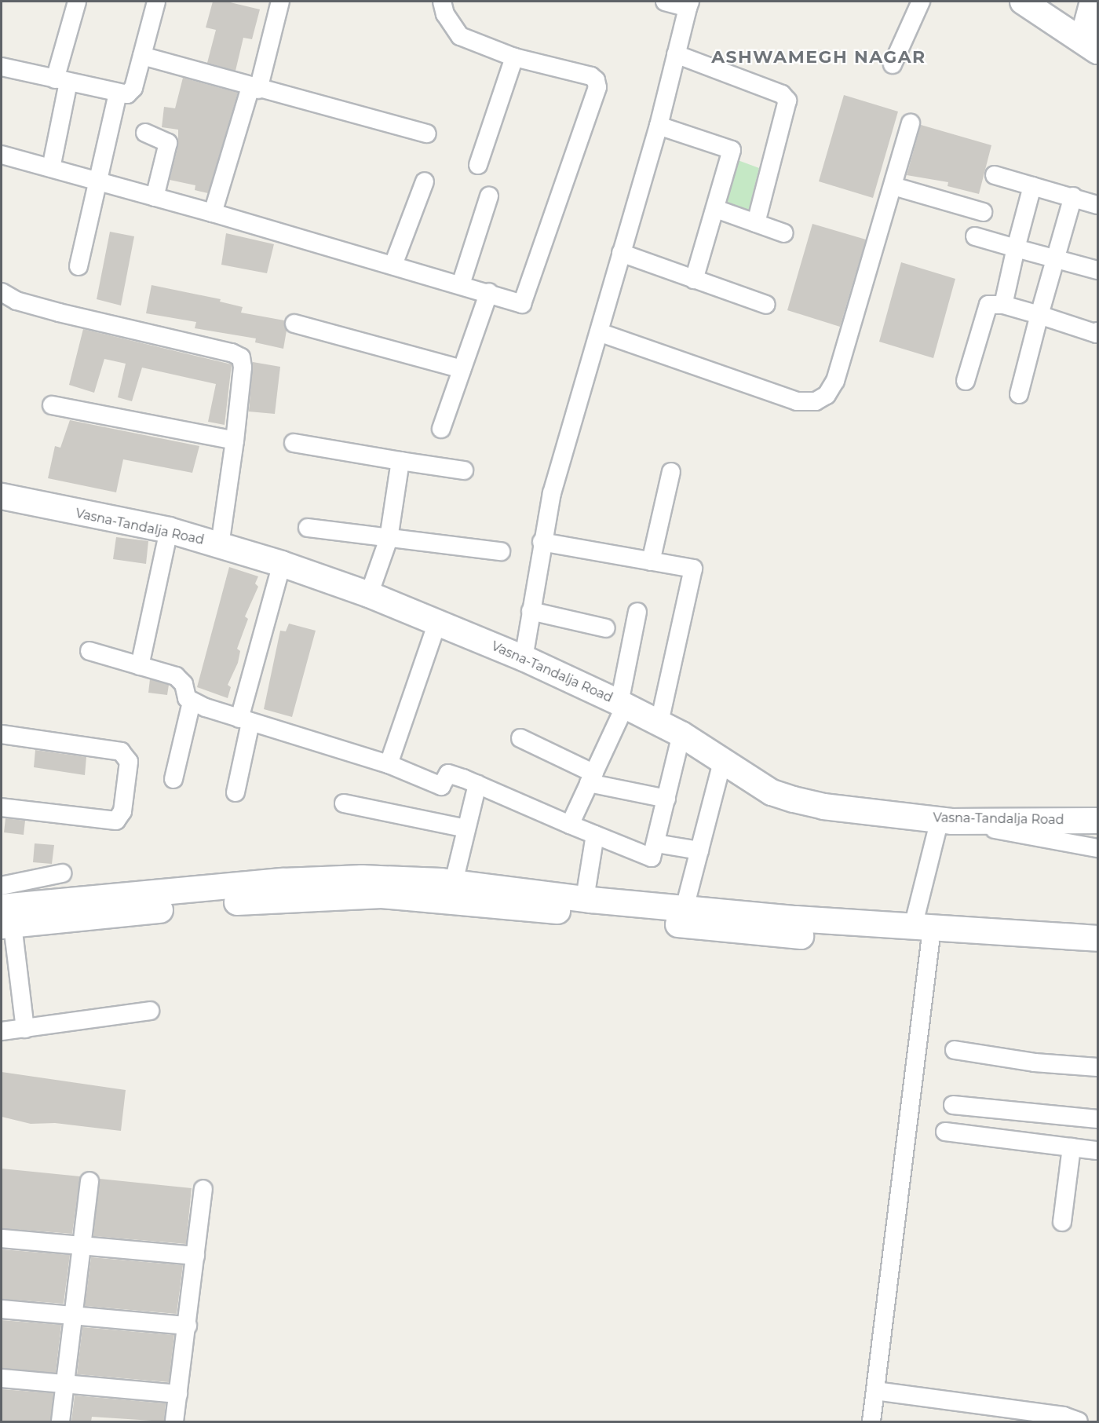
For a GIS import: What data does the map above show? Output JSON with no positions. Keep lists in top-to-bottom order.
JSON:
{
  "streets": {
    "street": ["Vasna-Tandalja Road"]
  },
  "districts": ["ASHWAMEGH NAGAR"]
}
